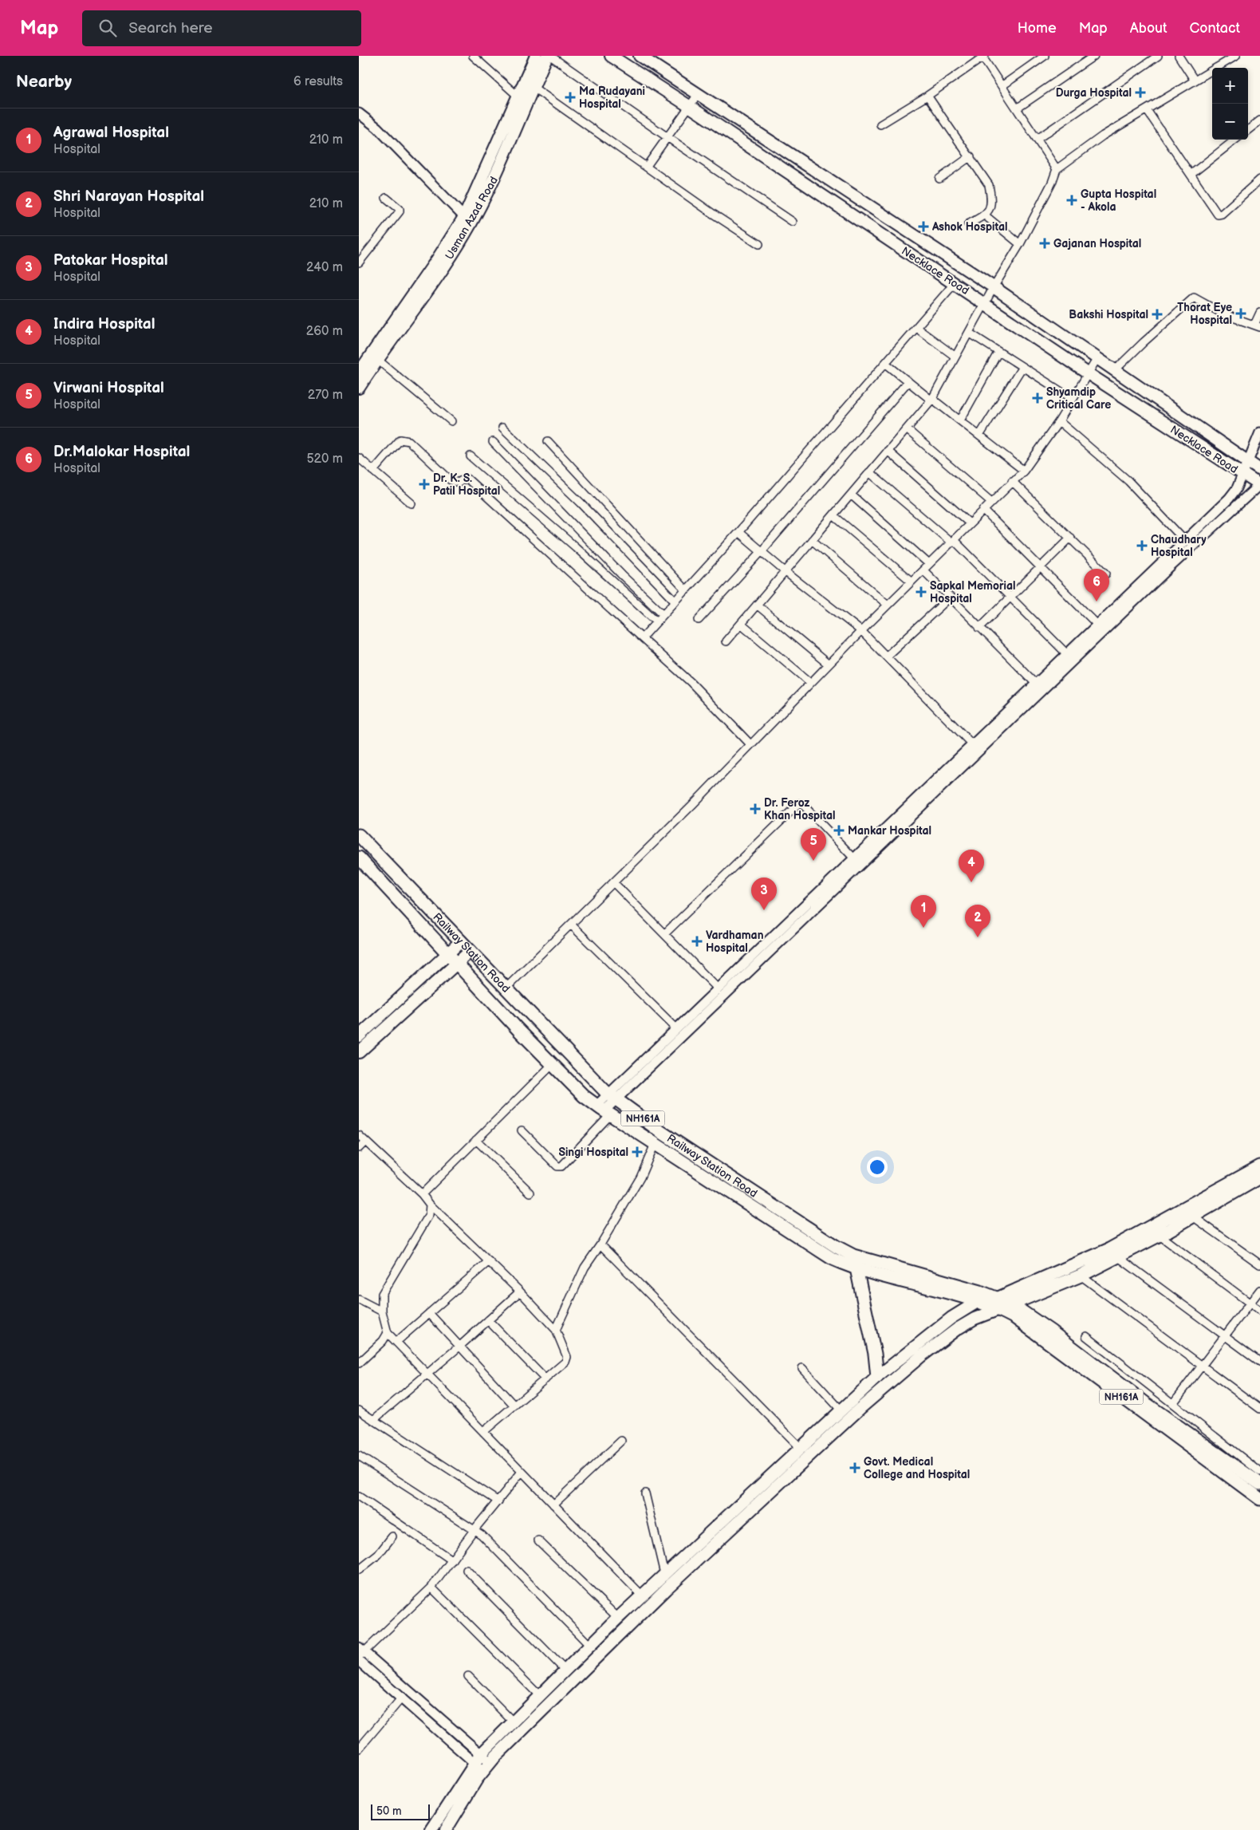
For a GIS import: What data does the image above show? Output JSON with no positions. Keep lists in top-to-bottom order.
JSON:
{
  "streets": {
    "main road": [
      "Usman Azad Road",
      "Necklace Road",
      "Railway Station Road",
      "NH161A"
    ]
  },
  "crossings": [
    ["Railway Station Road", "NH161A"]
  ],
  "places": {
    "health": [
      "Durga Hospital",
      "Ma Rudayani Hospital",
      "Gupta Hospital - Akola",
      "Ashok Hospital",
      "Gajanan Hospital",
      "Thorat Eye Hospital",
      "Bakshi Hospital",
      "Shyamdip Critical Care",
      "Dr. K. S. Patil Hospital",
      "Chaudhary Hospital",
      "Sapkal Memorial Hospital",
      "Dr. Feroz Khan Hospital",
      "Mankar Hospital",
      "Vardhaman Hospital",
      "Singi Hospital",
      "Govt. Medical College and Hospital"
    ]
  },
  "scale_bar": "50 m",
  "page": {
    "header": "Map",
    "search": "Search here",
    "nav": [
      "Home",
      "Map",
      "About",
      "Contact"
    ],
    "heading": ["Nearby", "6 results"],
    "map_buttons": ["+", "−"],
    "list": [
      {
        "mark": "1",
        "name": "Agrawal Hospital",
        "note": "Hospital",
        "value": "210 m"
      },
      {
        "mark": "2",
        "name": "Shri Narayan Hospital",
        "note": "Hospital",
        "value": "210 m"
      },
      {
        "mark": "3",
        "name": "Patokar Hospital",
        "note": "Hospital",
        "value": "240 m"
      },
      {
        "mark": "4",
        "name": "Indira Hospital",
        "note": "Hospital",
        "value": "260 m"
      },
      {
        "mark": "5",
        "name": "Virwani Hospital",
        "note": "Hospital",
        "value": "270 m"
      },
      {
        "mark": "6",
        "name": "Dr.Malokar Hospital",
        "note": "Hospital",
        "value": "520 m"
      }
    ],
    "pins": [
      "6",
      "5",
      "4",
      "3",
      "1",
      "2"
    ],
    "scale": "50 m"
  }
}
